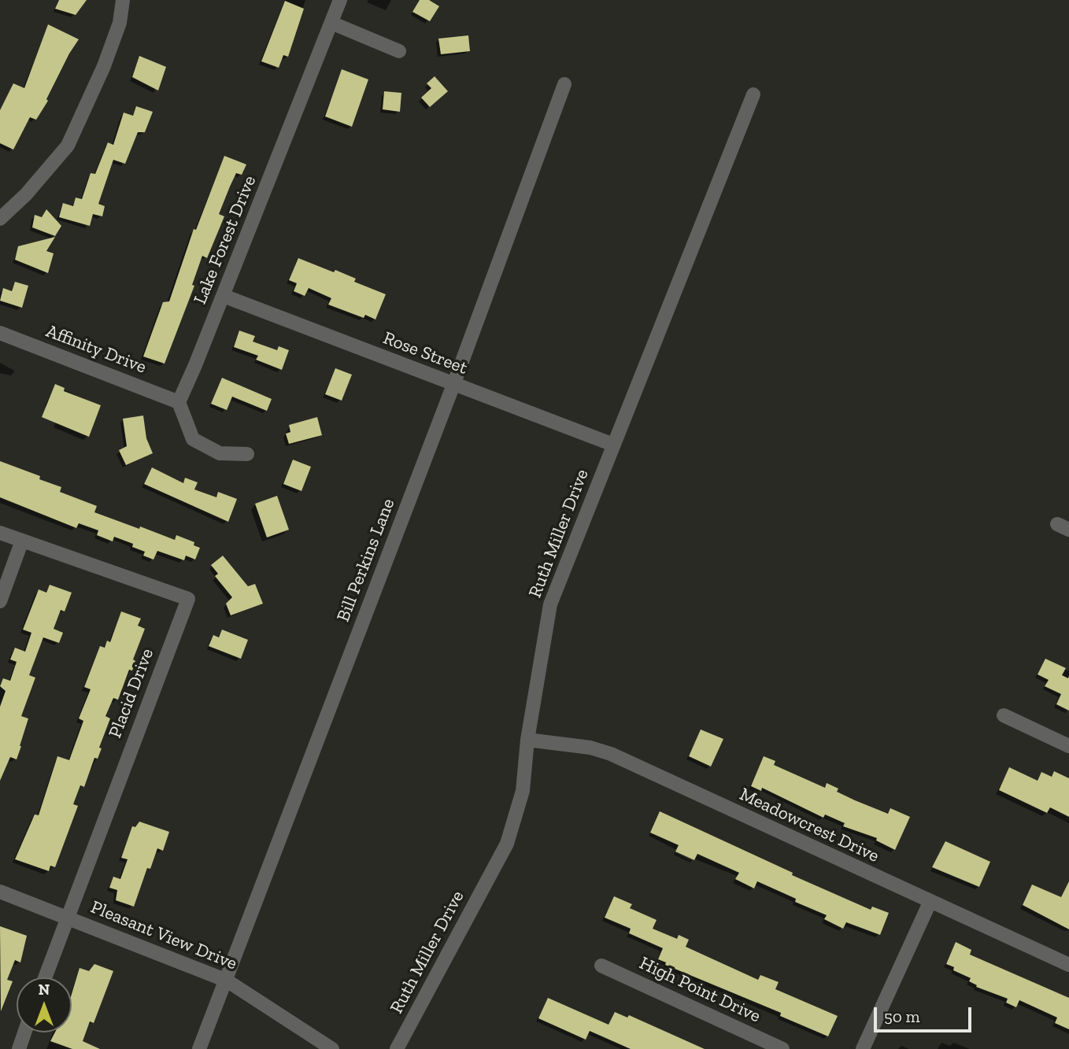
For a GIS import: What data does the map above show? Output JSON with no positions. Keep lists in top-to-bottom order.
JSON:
{
  "streets": {
    "street": [
      "Lake Forest Drive",
      "Affinity Drive",
      "Rose Street",
      "Ruth Miller Drive",
      "Bill Perkins Lane",
      "Placid Drive",
      "Meadowcrest Drive",
      "Pleasant View Drive",
      "High Point Drive"
    ]
  },
  "crossings": [
    ["Lake Forest Drive", "Affinity Drive"],
    ["Lake Forest Drive", "Rose Street"],
    ["Rose Street", "Ruth Miller Drive"],
    ["Rose Street", "Bill Perkins Lane"],
    ["Ruth Miller Drive", "Meadowcrest Drive"],
    ["Bill Perkins Lane", "Pleasant View Drive"],
    ["Placid Drive", "Pleasant View Drive"]
  ],
  "scale_bar": "50 m",
  "north": "top"
}
